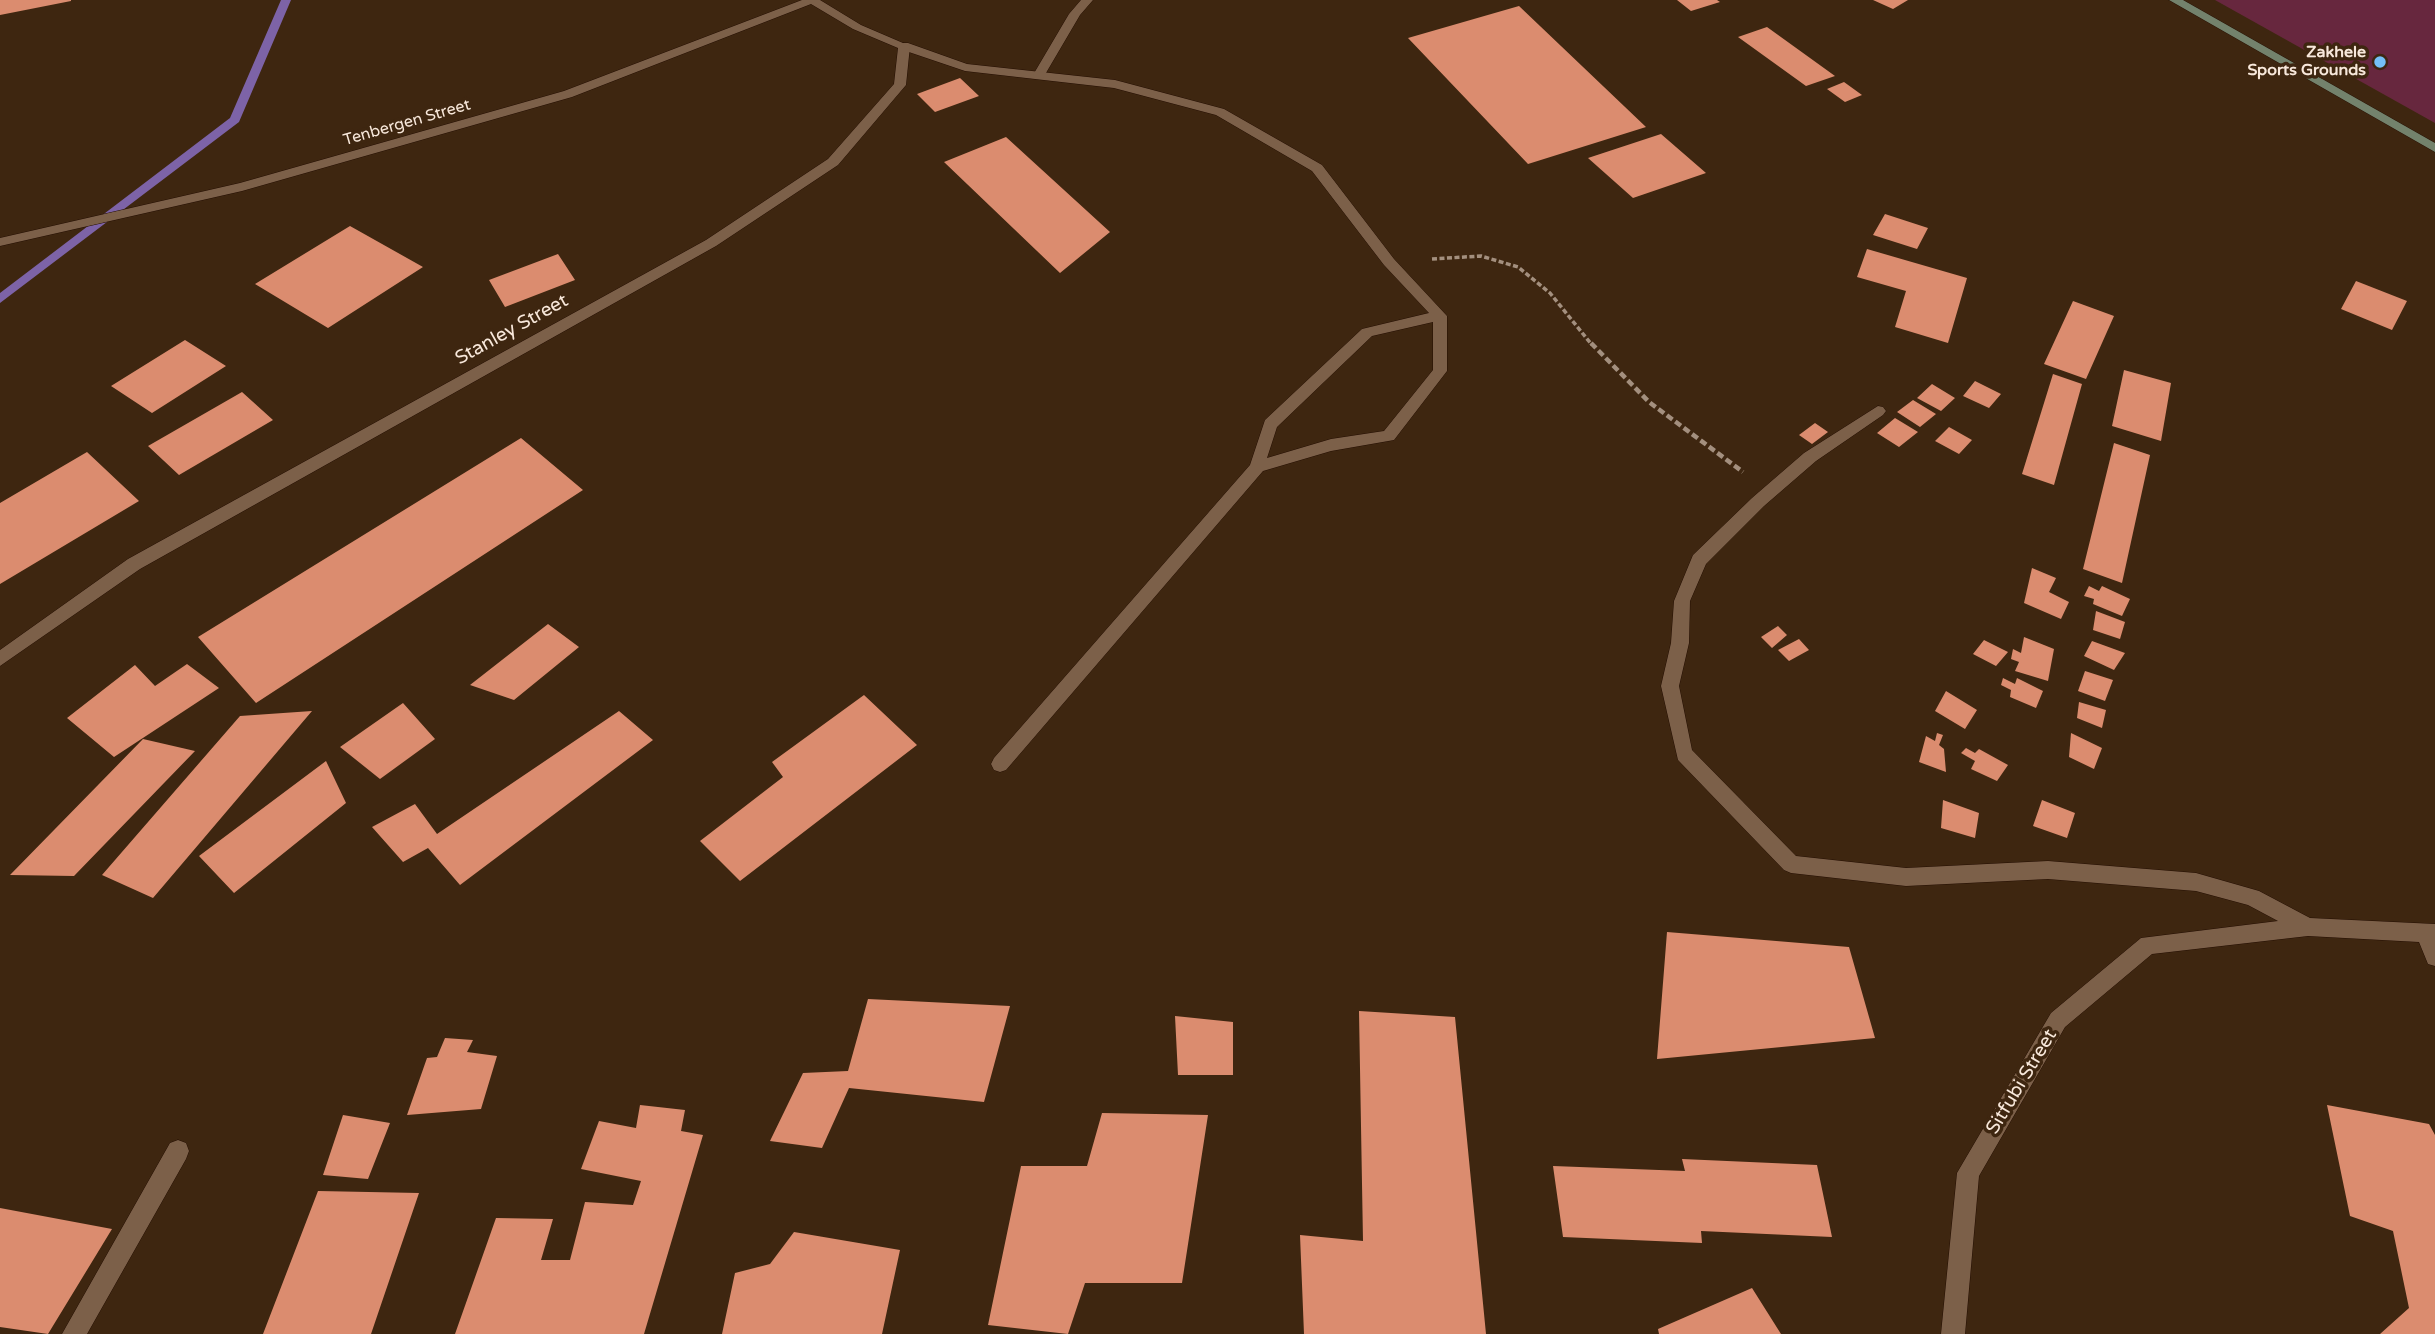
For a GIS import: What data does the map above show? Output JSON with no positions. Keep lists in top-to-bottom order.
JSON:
{
  "streets": {
    "street": ["Tenbergen Street", "Stanley Street", "Sitfubi Street"]
  },
  "places": ["Zakhele Sports Grounds"]
}
